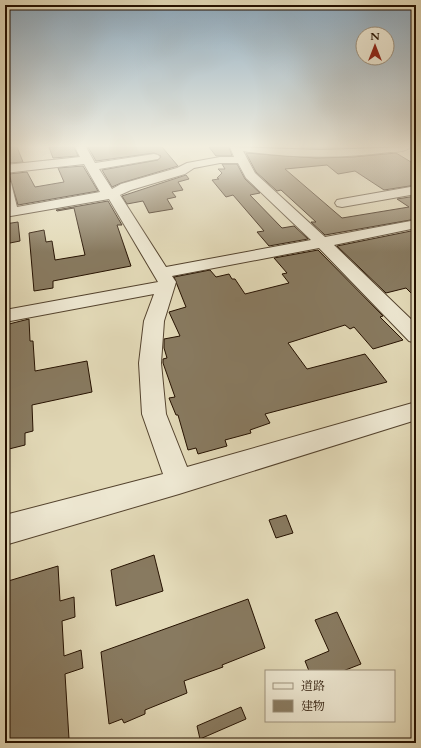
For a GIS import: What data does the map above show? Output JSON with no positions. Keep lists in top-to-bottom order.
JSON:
{
  "legend": ["道路", "建物"],
  "north": "top"
}
